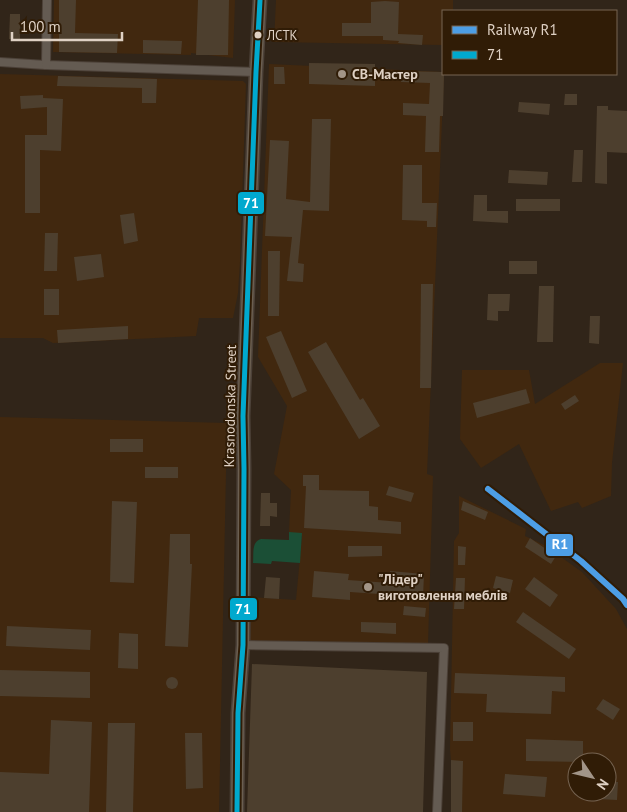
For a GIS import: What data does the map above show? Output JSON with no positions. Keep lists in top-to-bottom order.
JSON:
{
  "streets": {
    "main road": ["Krasnodonska Street"]
  },
  "places": ["ЛСТК", "СВ-Мастер", "\"Лідер\" виготовлення меблів"],
  "lines": ["transit line 71", "rail line R1"],
  "legend": ["Railway R1", "71"],
  "scale_bar": "100 m",
  "north": "bottom right"
}
